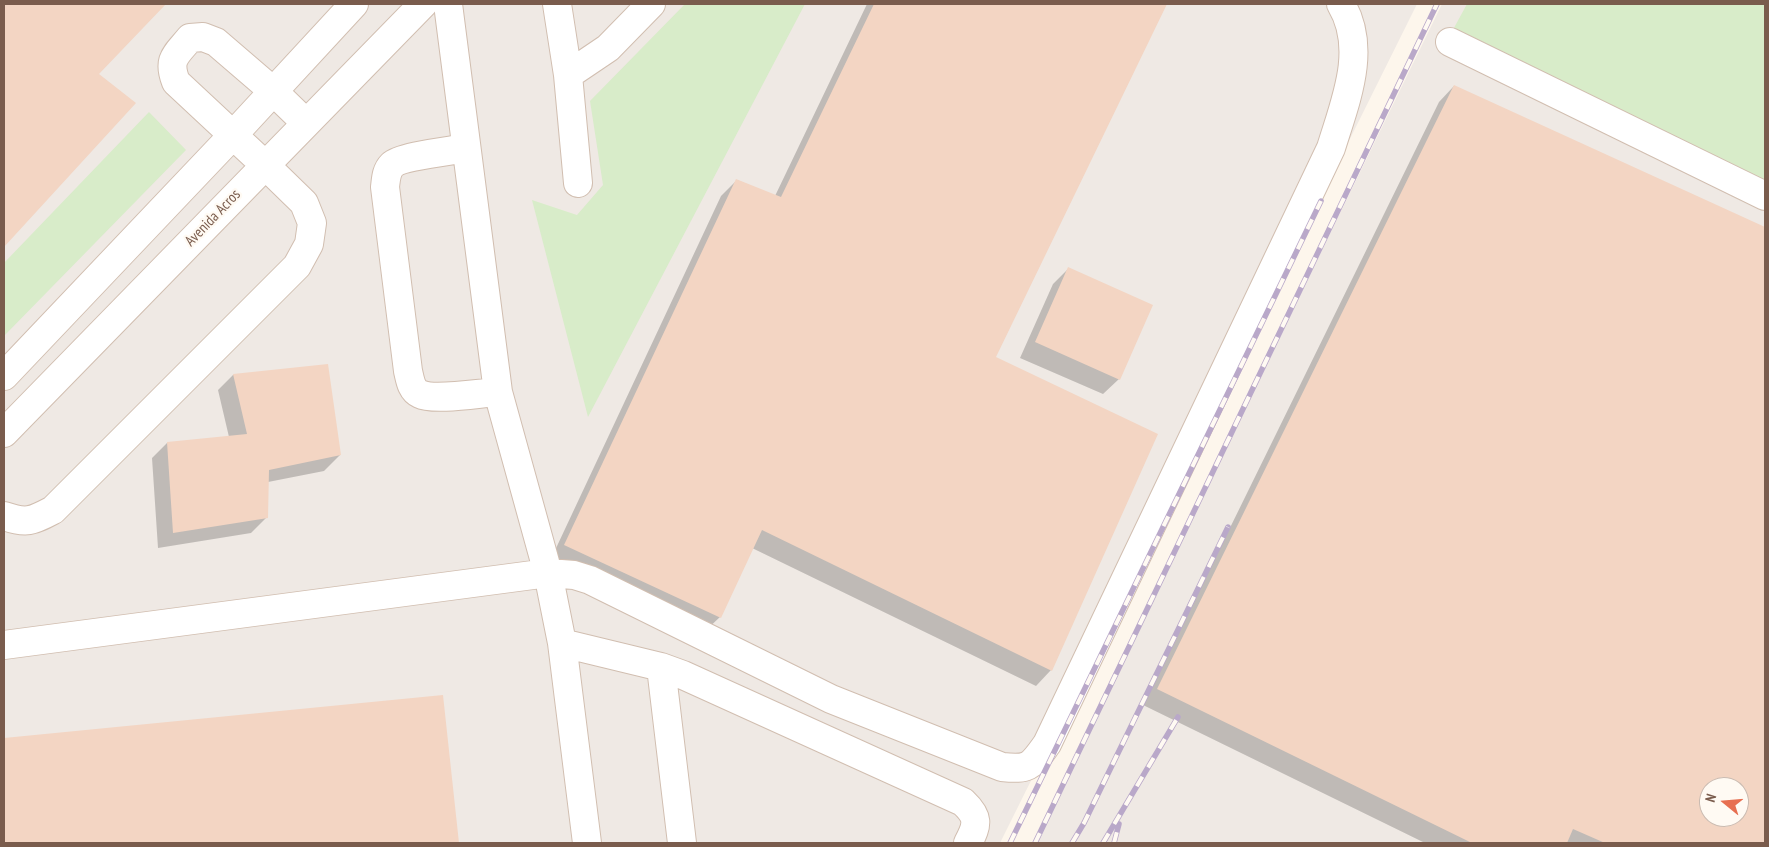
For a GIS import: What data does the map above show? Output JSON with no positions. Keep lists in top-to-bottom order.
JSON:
{
  "streets": {
    "street": ["Avenida Acros"]
  },
  "north": "left"
}
